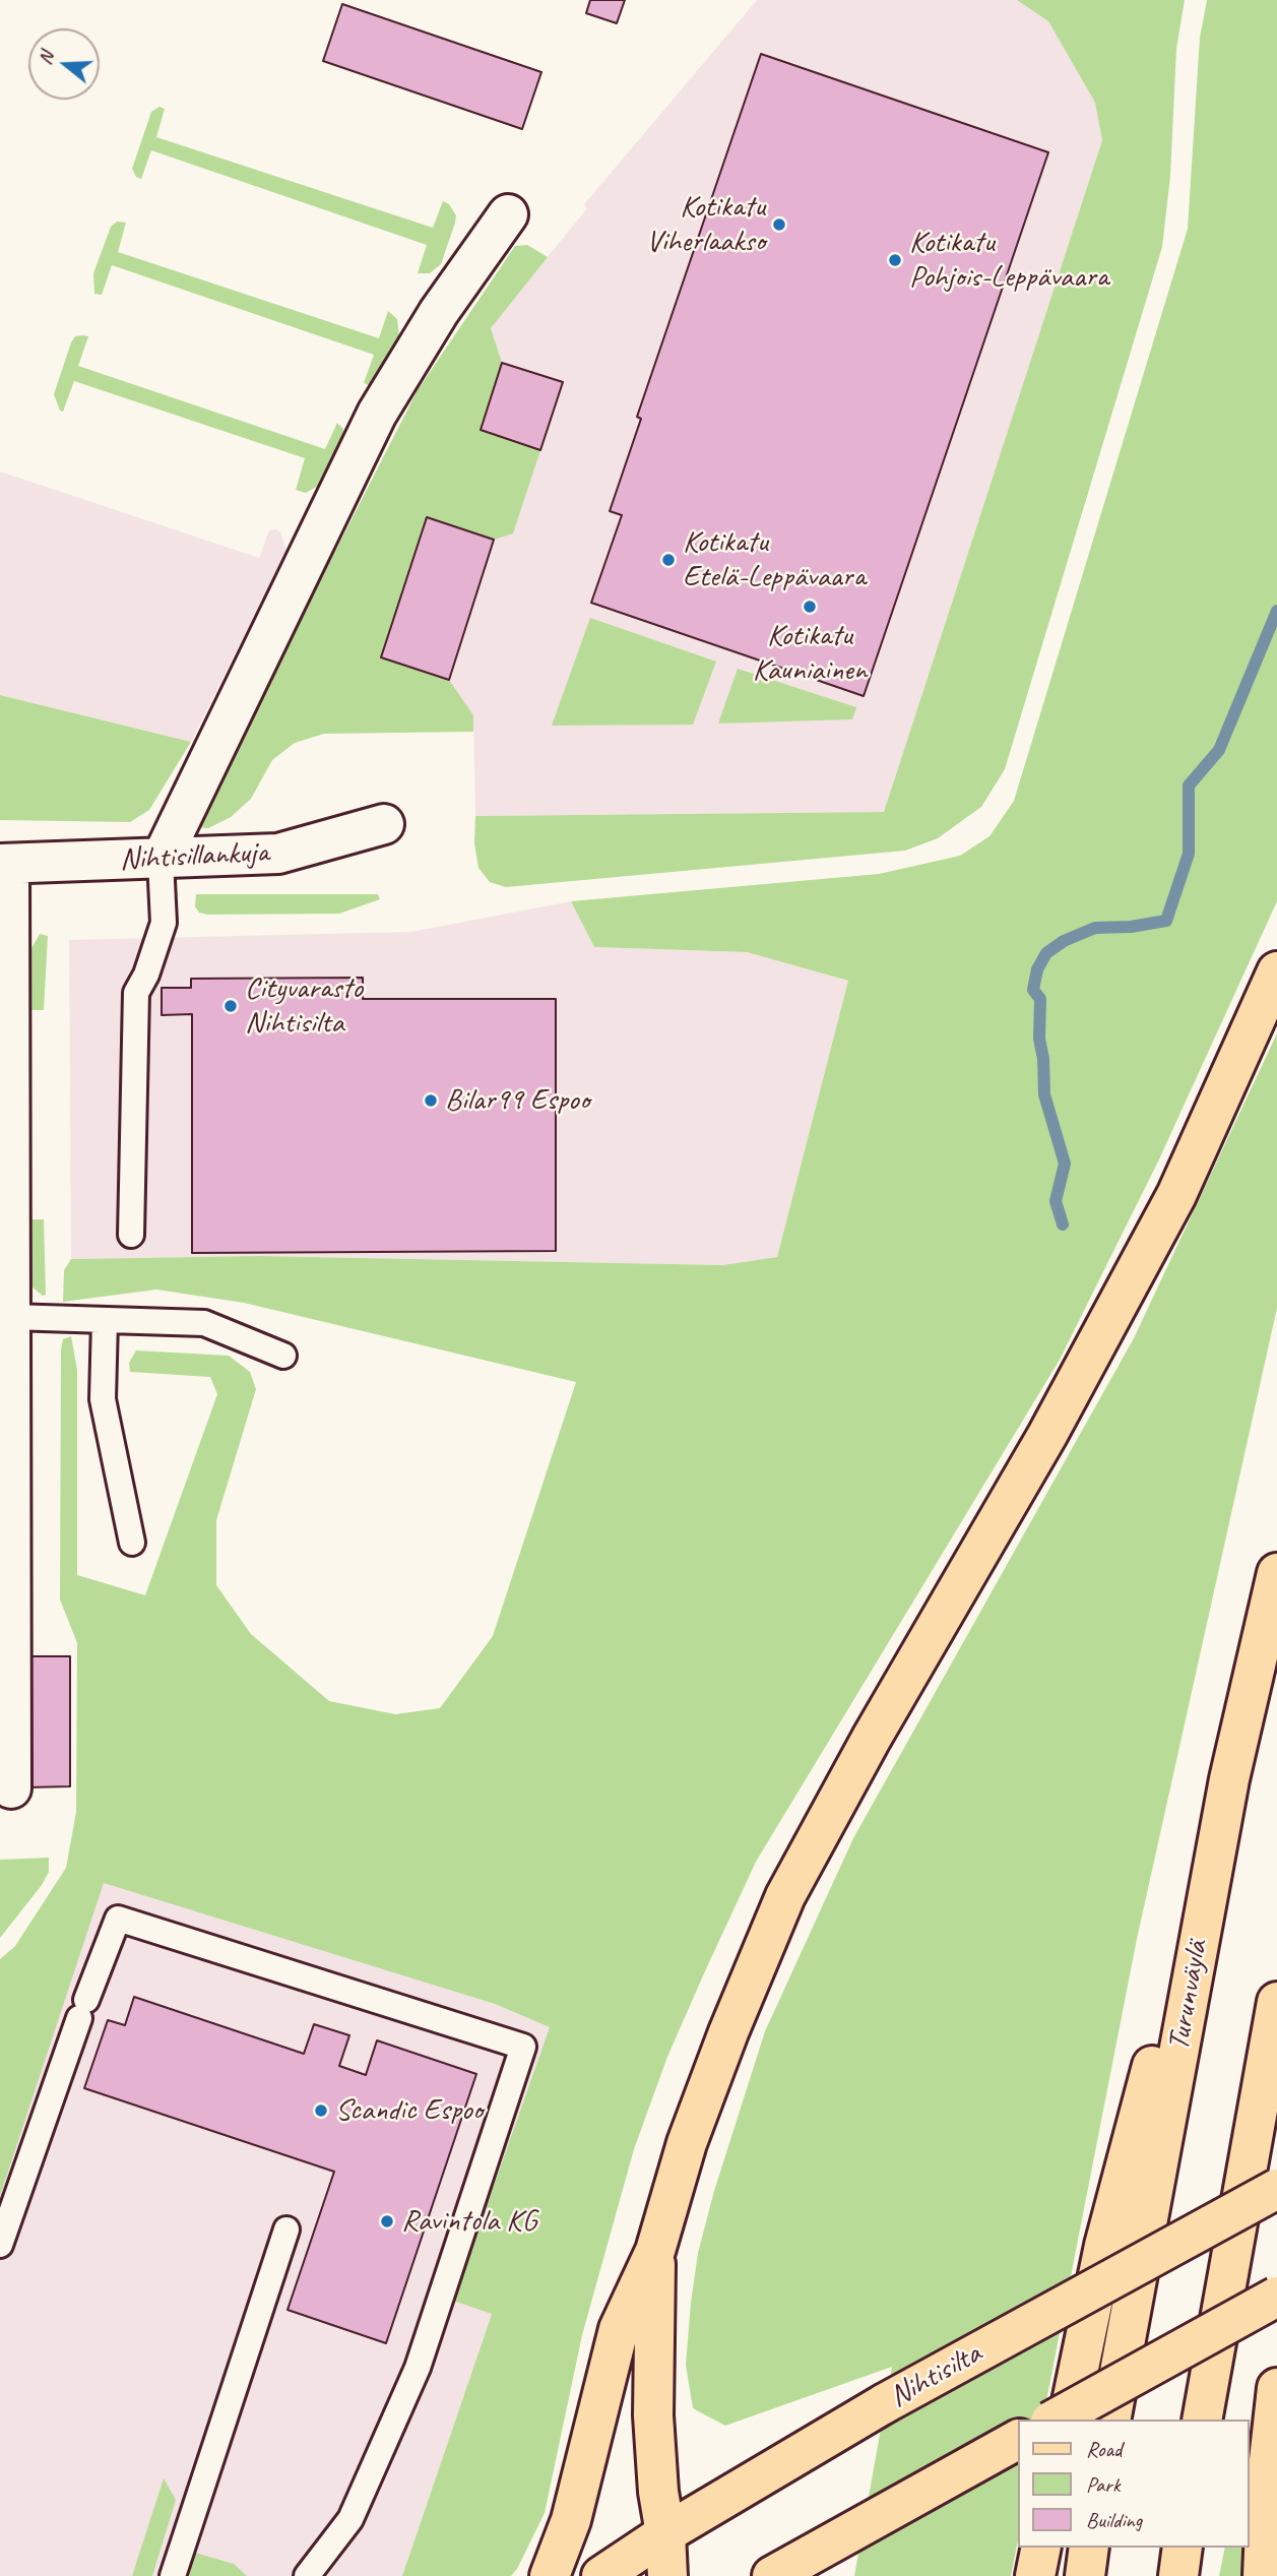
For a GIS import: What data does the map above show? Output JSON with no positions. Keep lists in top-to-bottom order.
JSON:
{
  "streets": {
    "main road": ["Turunväylä", "Nihtisilta"],
    "street": ["Nihtisillankuja"]
  },
  "places": [
    "Kotikatu Viherlaakso",
    "Kotikatu Pohjois-Leppävaara",
    "Kotikatu Etelä-Leppävaara",
    "Kotikatu Kauniainen",
    "Cityvarasto Nihtisilta",
    "Bilar99 Espoo",
    "Scandic Espoo",
    "Ravintola KG"
  ],
  "legend": ["Road", "Park", "Building"],
  "north": "left"
}
